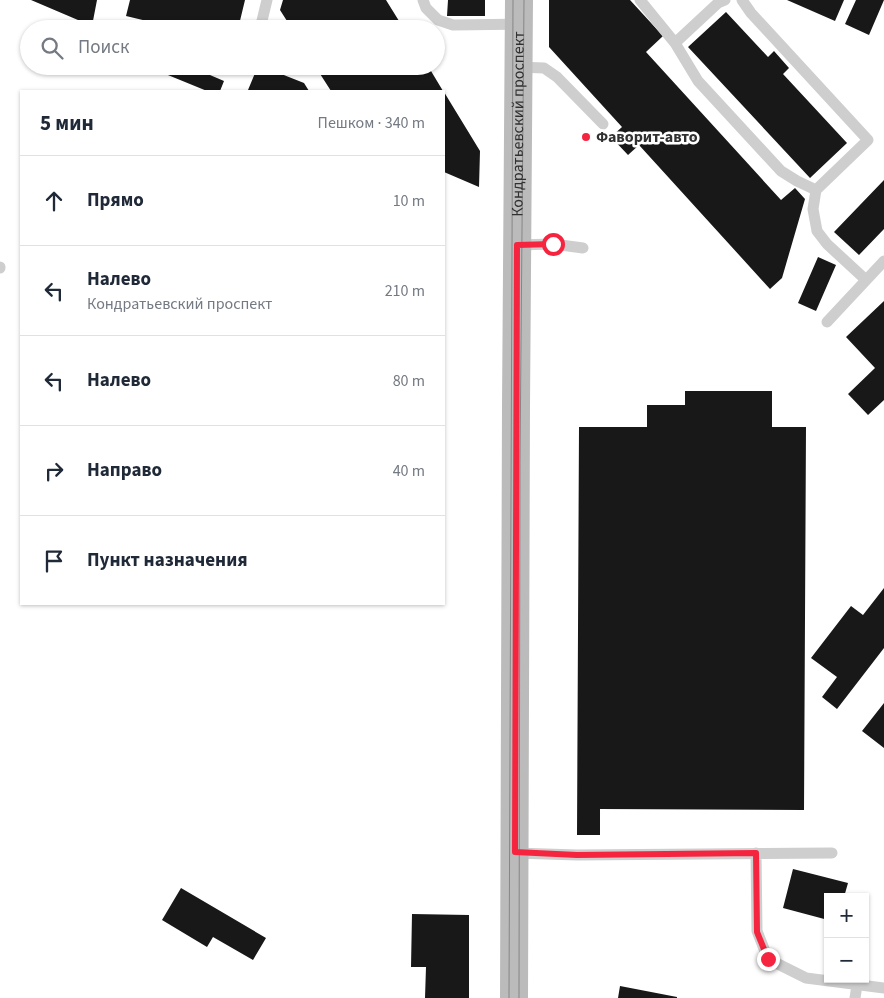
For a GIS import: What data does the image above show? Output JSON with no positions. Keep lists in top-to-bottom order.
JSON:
{
  "streets": {
    "main road": ["Кондратьевский проспект"]
  },
  "places": ["Фаворит-авто"],
  "page": {
    "search": "Поиск",
    "heading": ["5 мин", "Пешком · 340 m"],
    "list": [
      ["Прямо", "10 m"],
      ["Налево", "Кондратьевский проспект", "210 m"],
      ["Налево", "80 m"],
      ["Направо", "40 m"],
      "Пункт назначения"
    ],
    "map_buttons": ["+", "−"]
  }
}
